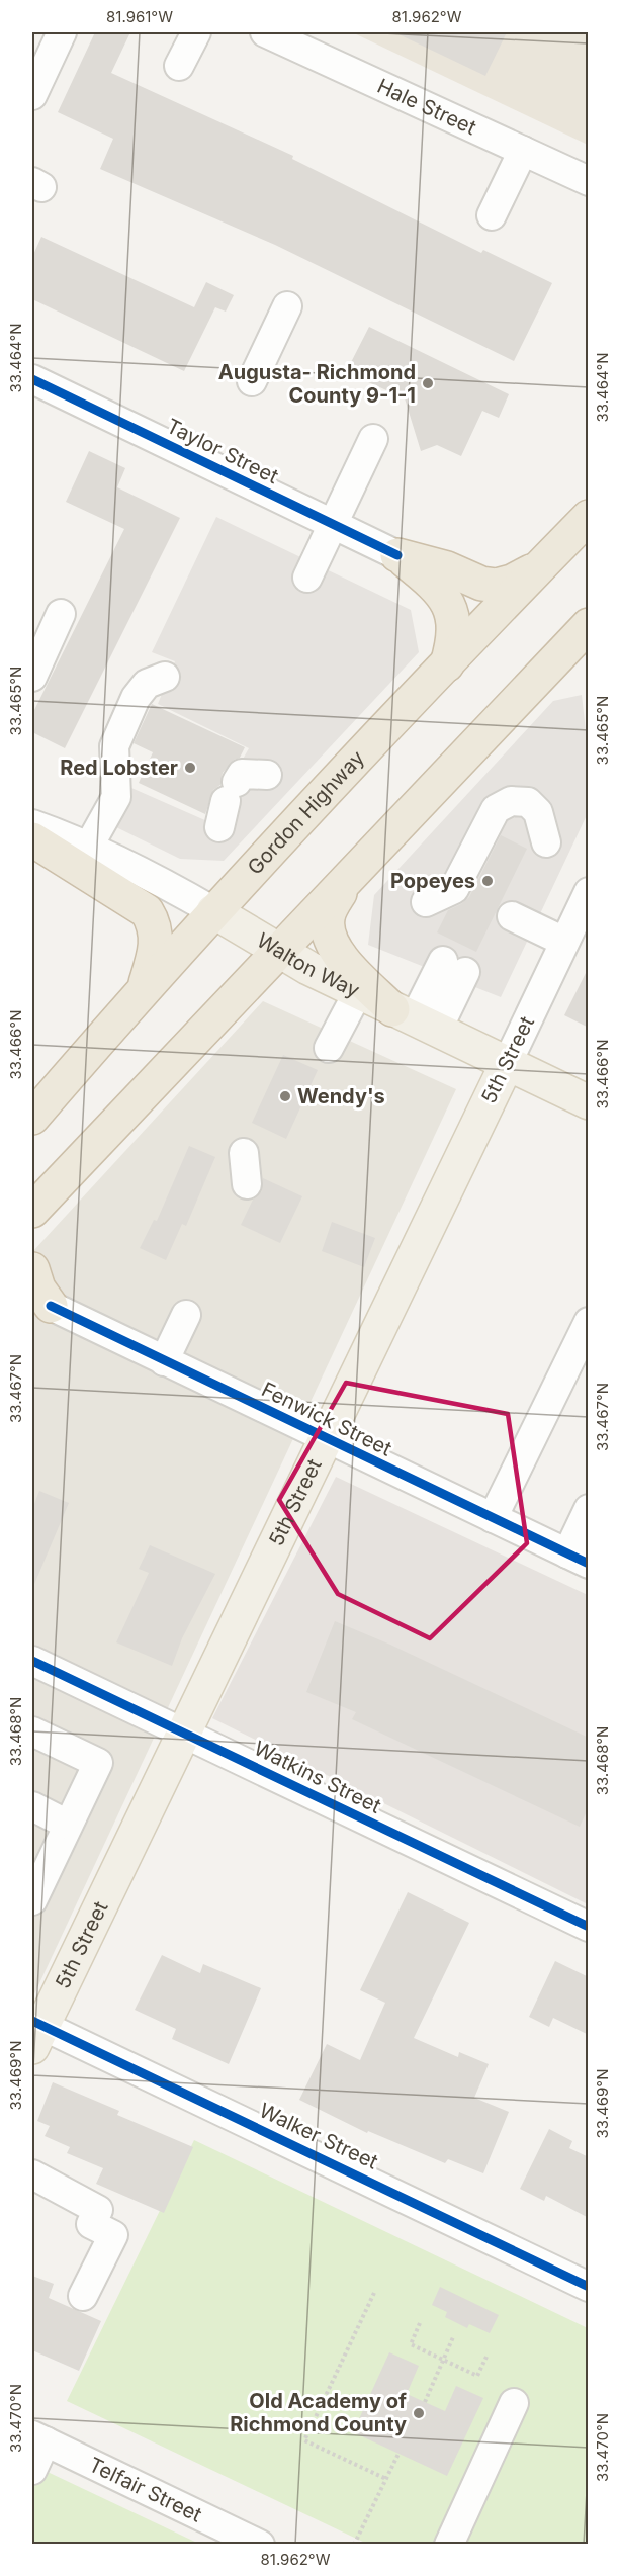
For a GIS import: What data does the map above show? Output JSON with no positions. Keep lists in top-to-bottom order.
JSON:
{
  "streets": {
    "highway": ["Gordon Highway"],
    "main road": ["Walton Way", "5th Street"],
    "street": [
      "Hale Street",
      "Taylor Street",
      "Fenwick Street",
      "Watkins Street",
      "Walker Street",
      "Telfair Street"
    ]
  },
  "crossings": [
    ["Gordon Highway", "Walton Way"],
    ["Walton Way", "5th Street"],
    ["5th Street", "Fenwick Street"],
    ["5th Street", "Watkins Street"],
    ["5th Street", "Walker Street"]
  ],
  "places": [
    "Augusta- Richmond County 9-1-1",
    "Red Lobster",
    "Popeyes",
    "Wendy's",
    "Old Academy of Richmond County"
  ],
  "coordinates": [
    "81.961°W",
    "81.962°W",
    "33.464°N",
    "33.465°N",
    "33.466°N",
    "33.467°N",
    "33.468°N",
    "33.469°N",
    "33.470°N"
  ]
}
